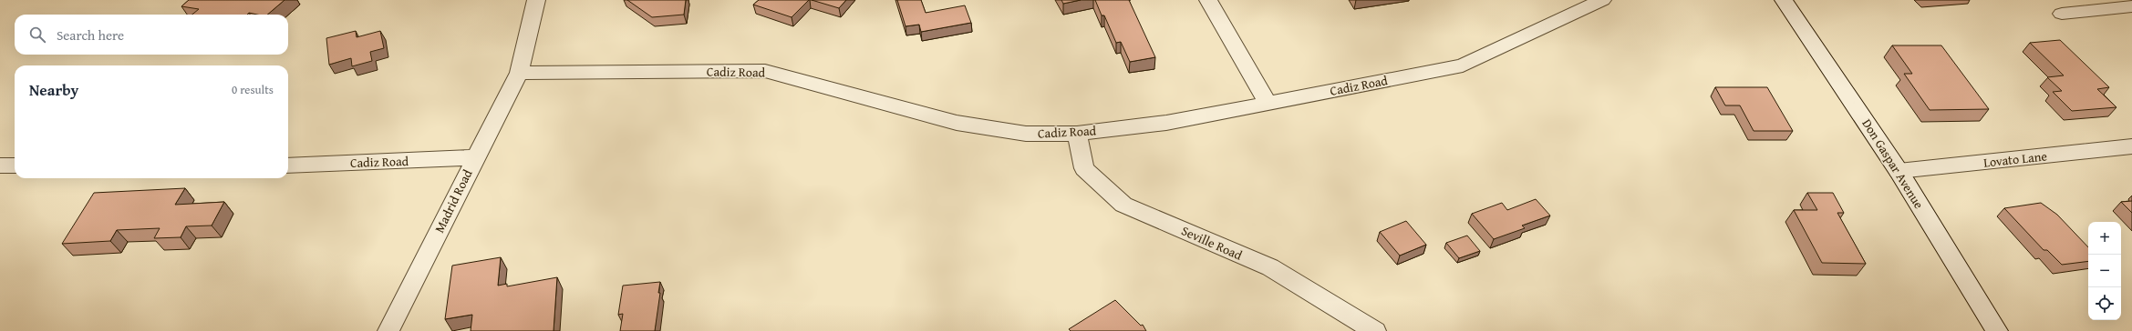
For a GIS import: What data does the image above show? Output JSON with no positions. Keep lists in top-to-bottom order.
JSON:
{
  "streets": {
    "street": [
      "Cadiz Road",
      "Lovato Lane",
      "Don Gaspar Avenue",
      "Madrid Road",
      "Seville Road"
    ]
  },
  "crossings": [
    ["Cadiz Road", "Madrid Road"],
    ["Cadiz Road", "Seville Road"],
    ["Lovato Lane", "Don Gaspar Avenue"]
  ],
  "page": {
    "search": "Search here",
    "heading": ["Nearby", "0 results"],
    "map_buttons": ["+", "−"]
  }
}
